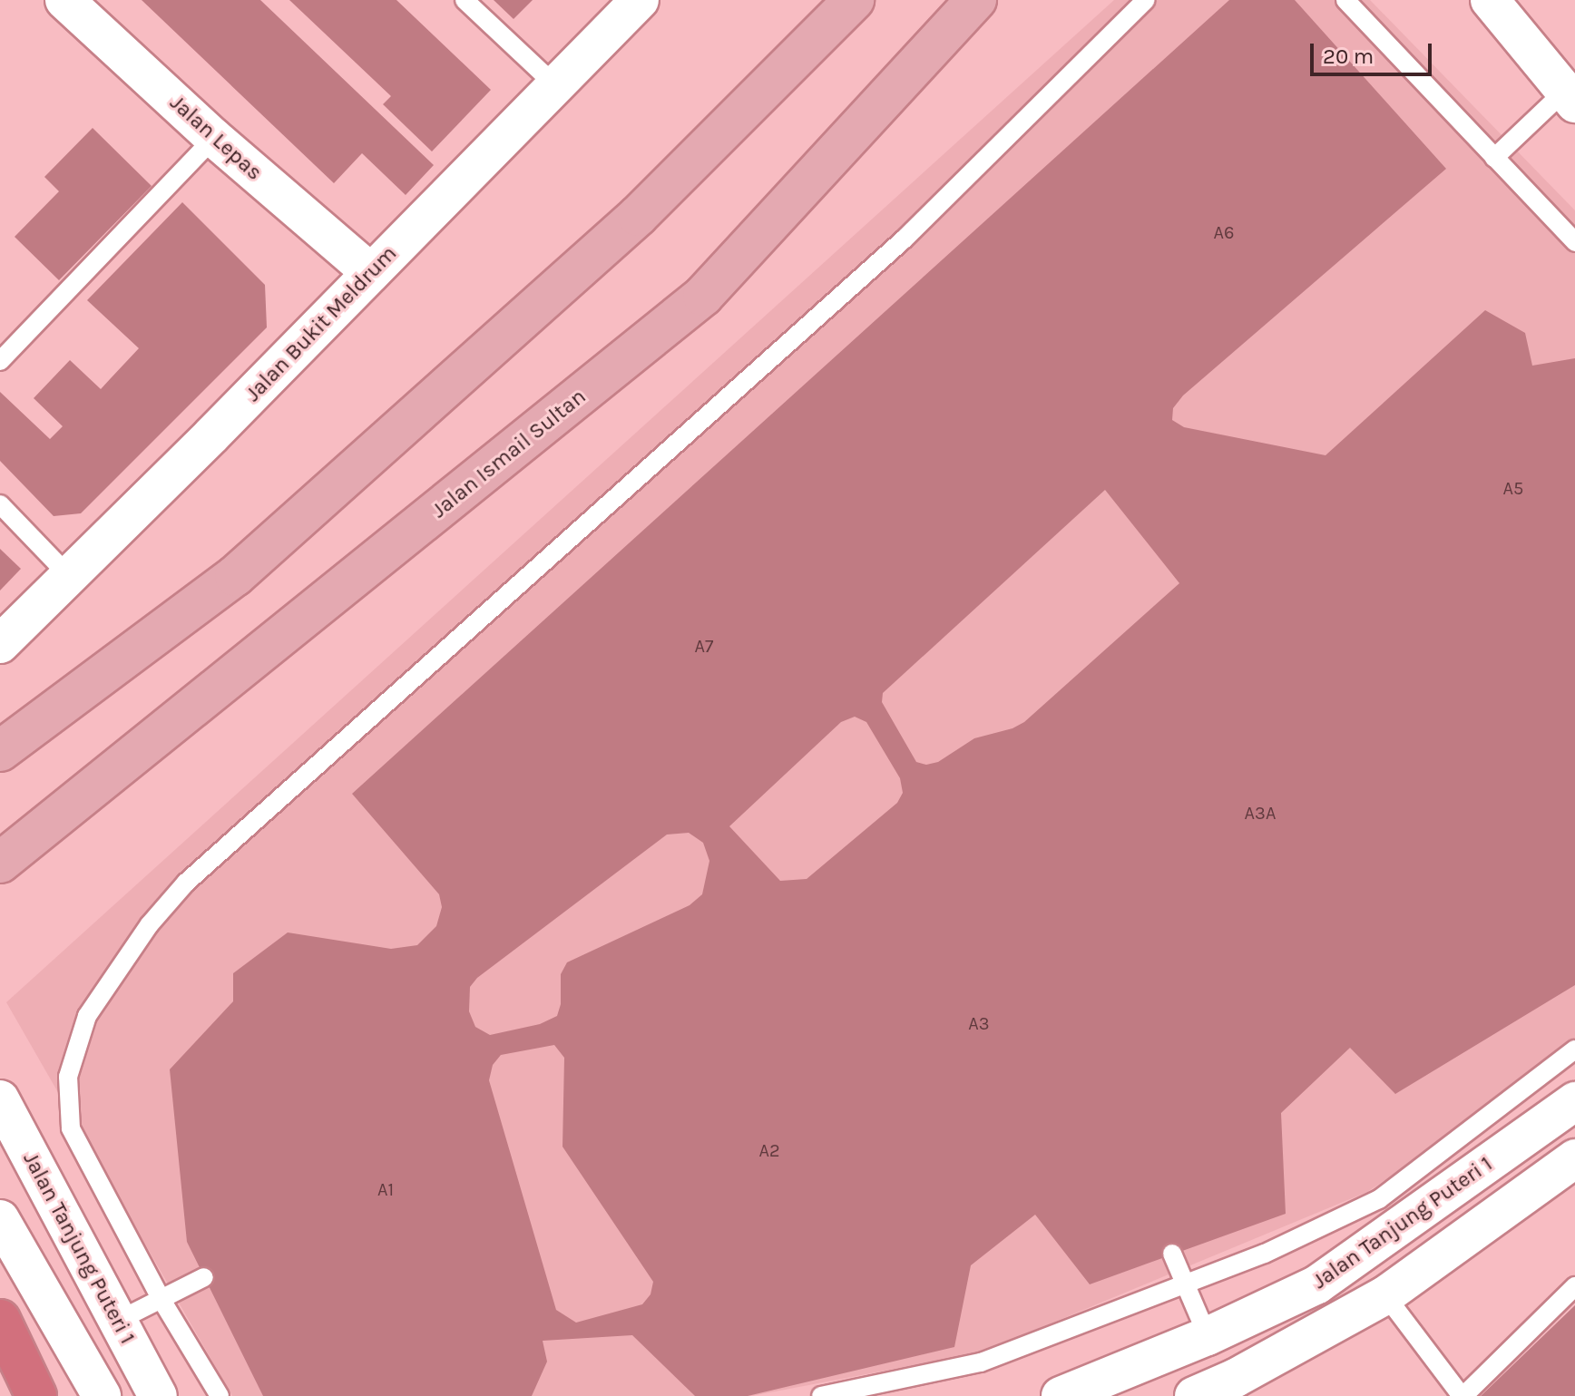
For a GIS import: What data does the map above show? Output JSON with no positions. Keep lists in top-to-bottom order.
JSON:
{
  "streets": {
    "main road": ["Jalan Ismail Sultan"],
    "street": ["Jalan Lepas", "Jalan Bukit Meldrum", "Jalan Tanjung Puteri 1"]
  },
  "crossings": [
    ["Jalan Lepas", "Jalan Bukit Meldrum"]
  ],
  "house_numbers": [
    "A6",
    "A5",
    "A7",
    "A3A",
    "A3",
    "A2",
    "A1"
  ],
  "scale_bar": "20 m"
}
